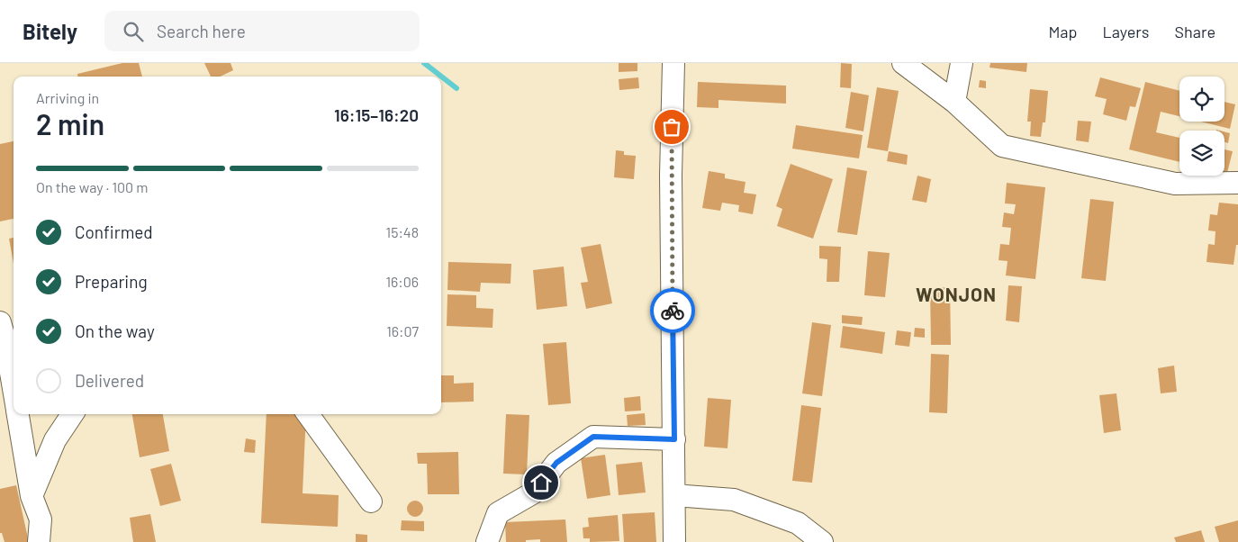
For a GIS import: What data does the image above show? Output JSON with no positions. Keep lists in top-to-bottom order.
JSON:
{
  "districts": ["WONJON"],
  "page": {
    "header": "Bitely",
    "search": "Search here",
    "nav": ["Map", "Layers", "Share"],
    "heading": ["2 min", "Arriving in", "16:15–16:20"],
    "bar": "On the way · 100 m",
    "list": [
      ["Confirmed", "15:48"],
      ["Preparing", "16:06"],
      ["On the way", "16:07"],
      "Delivered"
    ]
  }
}
